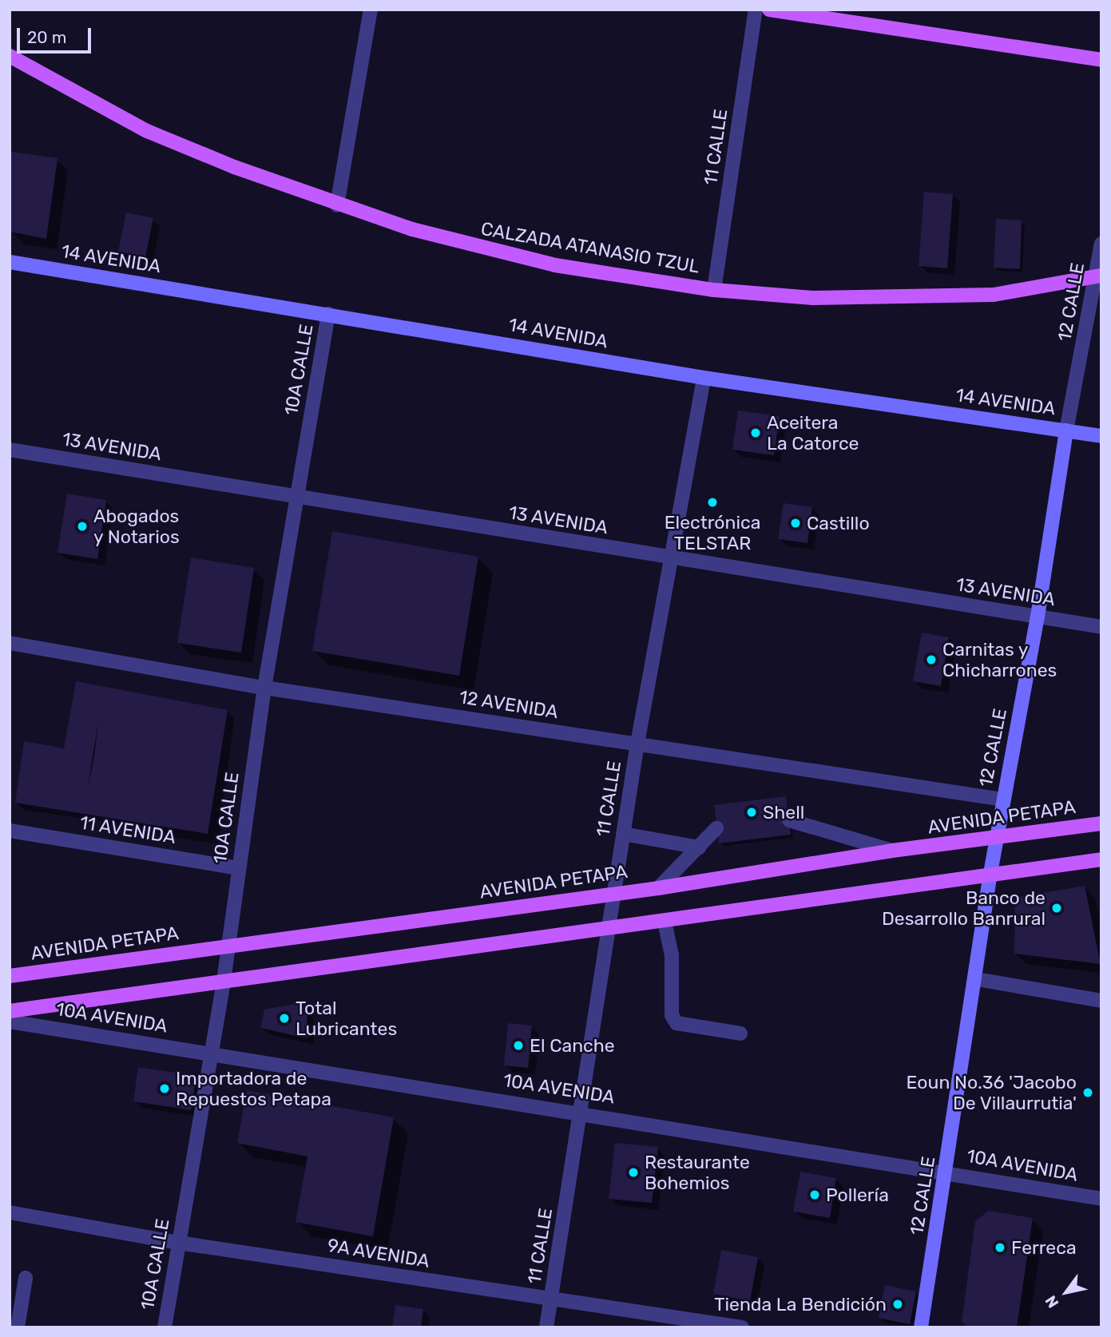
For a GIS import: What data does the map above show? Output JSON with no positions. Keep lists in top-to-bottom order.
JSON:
{
  "streets": {
    "main road": [
      "CALZADA ATANASIO TZUL",
      "14 AVENIDA",
      "12 CALLE",
      "AVENIDA PETAPA"
    ],
    "street": [
      "11 CALLE",
      "10A CALLE",
      "13 AVENIDA",
      "12 AVENIDA",
      "11 AVENIDA",
      "10A AVENIDA",
      "9A AVENIDA"
    ]
  },
  "crossings": [
    ["11 CALLE", "CALZADA ATANASIO TZUL"],
    ["11 CALLE", "14 AVENIDA"],
    ["11 CALLE", "13 AVENIDA"],
    ["11 CALLE", "12 AVENIDA"],
    ["11 CALLE", "AVENIDA PETAPA"],
    ["11 CALLE", "10A AVENIDA"],
    ["11 CALLE", "9A AVENIDA"],
    ["CALZADA ATANASIO TZUL", "12 CALLE"],
    ["14 AVENIDA", "12 CALLE"],
    ["14 AVENIDA", "10A CALLE"],
    ["12 CALLE", "13 AVENIDA"],
    ["12 CALLE", "12 AVENIDA"],
    ["12 CALLE", "AVENIDA PETAPA"],
    ["12 CALLE", "10A AVENIDA"],
    ["10A CALLE", "13 AVENIDA"],
    ["10A CALLE", "12 AVENIDA"],
    ["10A CALLE", "AVENIDA PETAPA"],
    ["10A CALLE", "11 AVENIDA"],
    ["10A CALLE", "10A AVENIDA"],
    ["10A CALLE", "9A AVENIDA"]
  ],
  "places": [
    "Aceitera La Catorce",
    "Electrónica TELSTAR",
    "Castillo",
    "Abogados y Notarios",
    "Carnitas y Chicharrones",
    "Shell",
    "Banco de Desarrollo Banrural",
    "Total Lubricantes",
    "El Canche",
    "Importadora de Repuestos Petapa",
    "Eoun No.36 'Jacobo De Villaurrutia'",
    "Restaurante Bohemios",
    "Pollería",
    "Ferreca",
    "Tienda La Bendición"
  ],
  "scale_bar": "20 m",
  "north": "bottom left"
}
